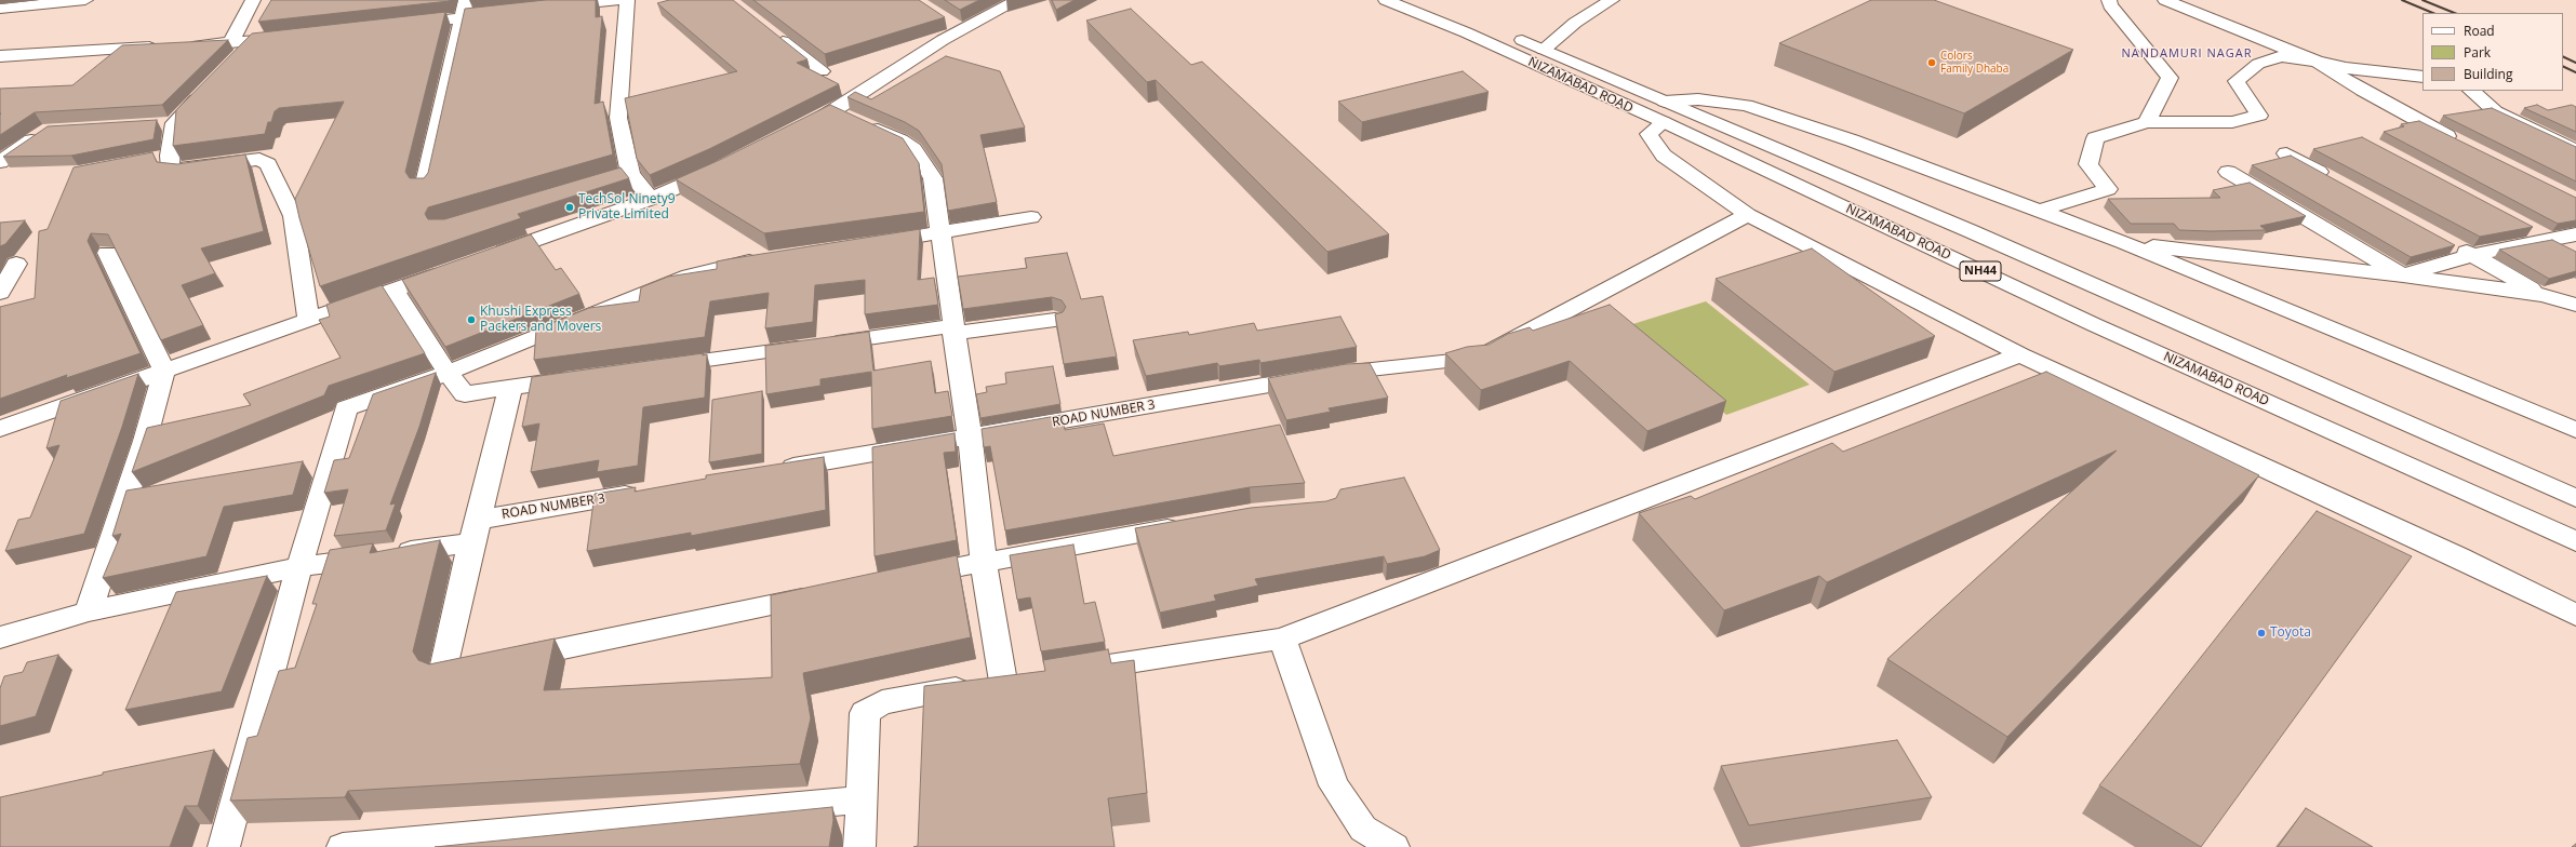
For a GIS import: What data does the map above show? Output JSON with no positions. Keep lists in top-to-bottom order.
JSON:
{
  "streets": {
    "main road": ["NIZAMABAD ROAD", "NH44", "ROAD NUMBER 3"]
  },
  "districts": ["NANDAMURI NAGAR"],
  "places": [
    "Colors Family Dhaba",
    "TechSol Ninety9 Private Limited",
    "Khushi Express Packers and Movers",
    "Toyota"
  ],
  "legend": ["Road", "Park", "Building"]
}
